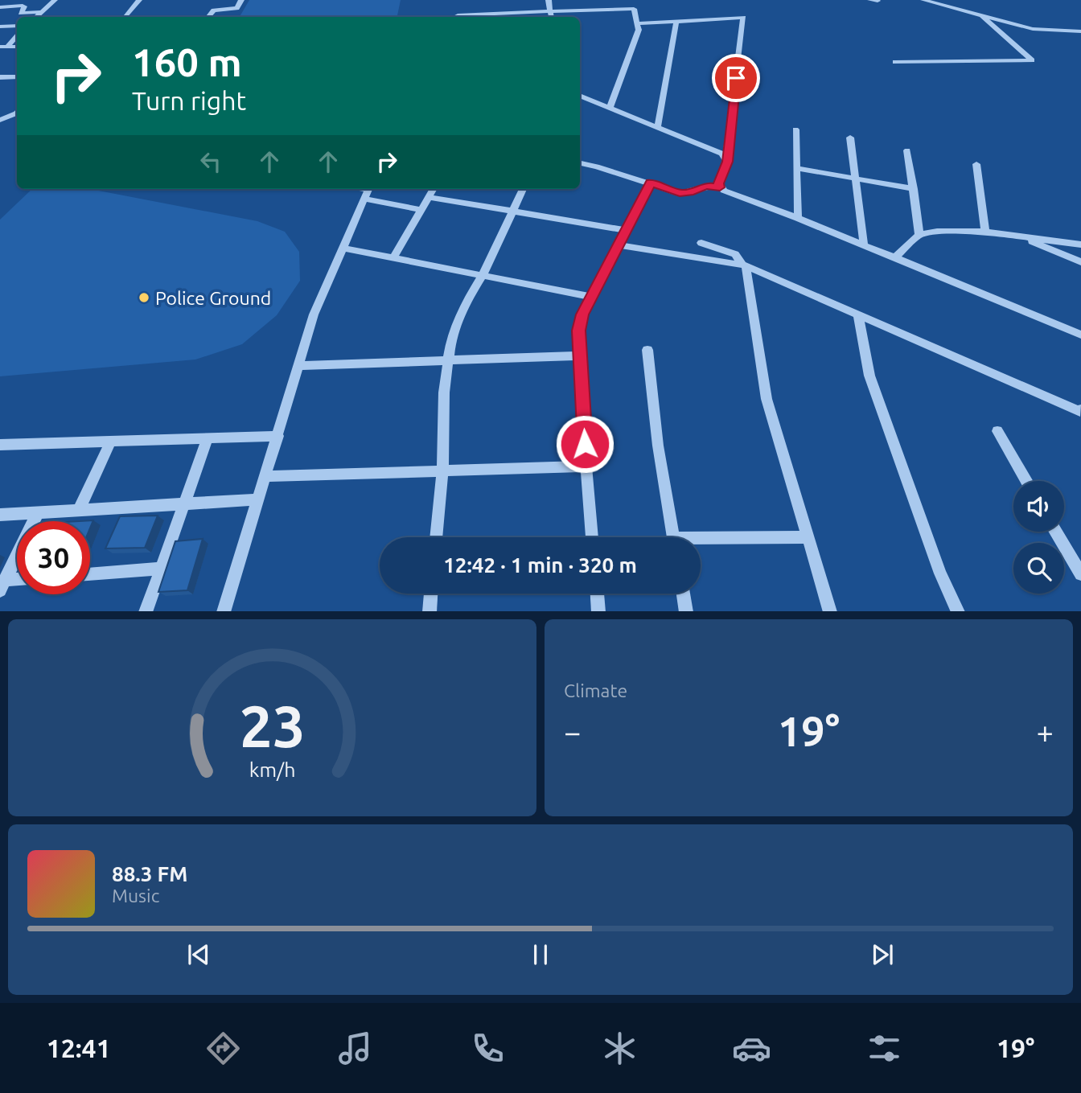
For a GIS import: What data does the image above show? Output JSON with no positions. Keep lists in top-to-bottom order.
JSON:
{
  "places": ["Police Ground"],
  "page": {
    "turn": ["160 m", "Turn right"],
    "limit": "30",
    "trip": "12:42 · 1 min · 320 m",
    "tile": "Climate",
    "heat": ["−", "19°", "+"],
    "song": ["88.3 FM", "Music"],
    "tabs": ["12:41", "19°"],
    "gauge": ["23", "km/h"]
  }
}
